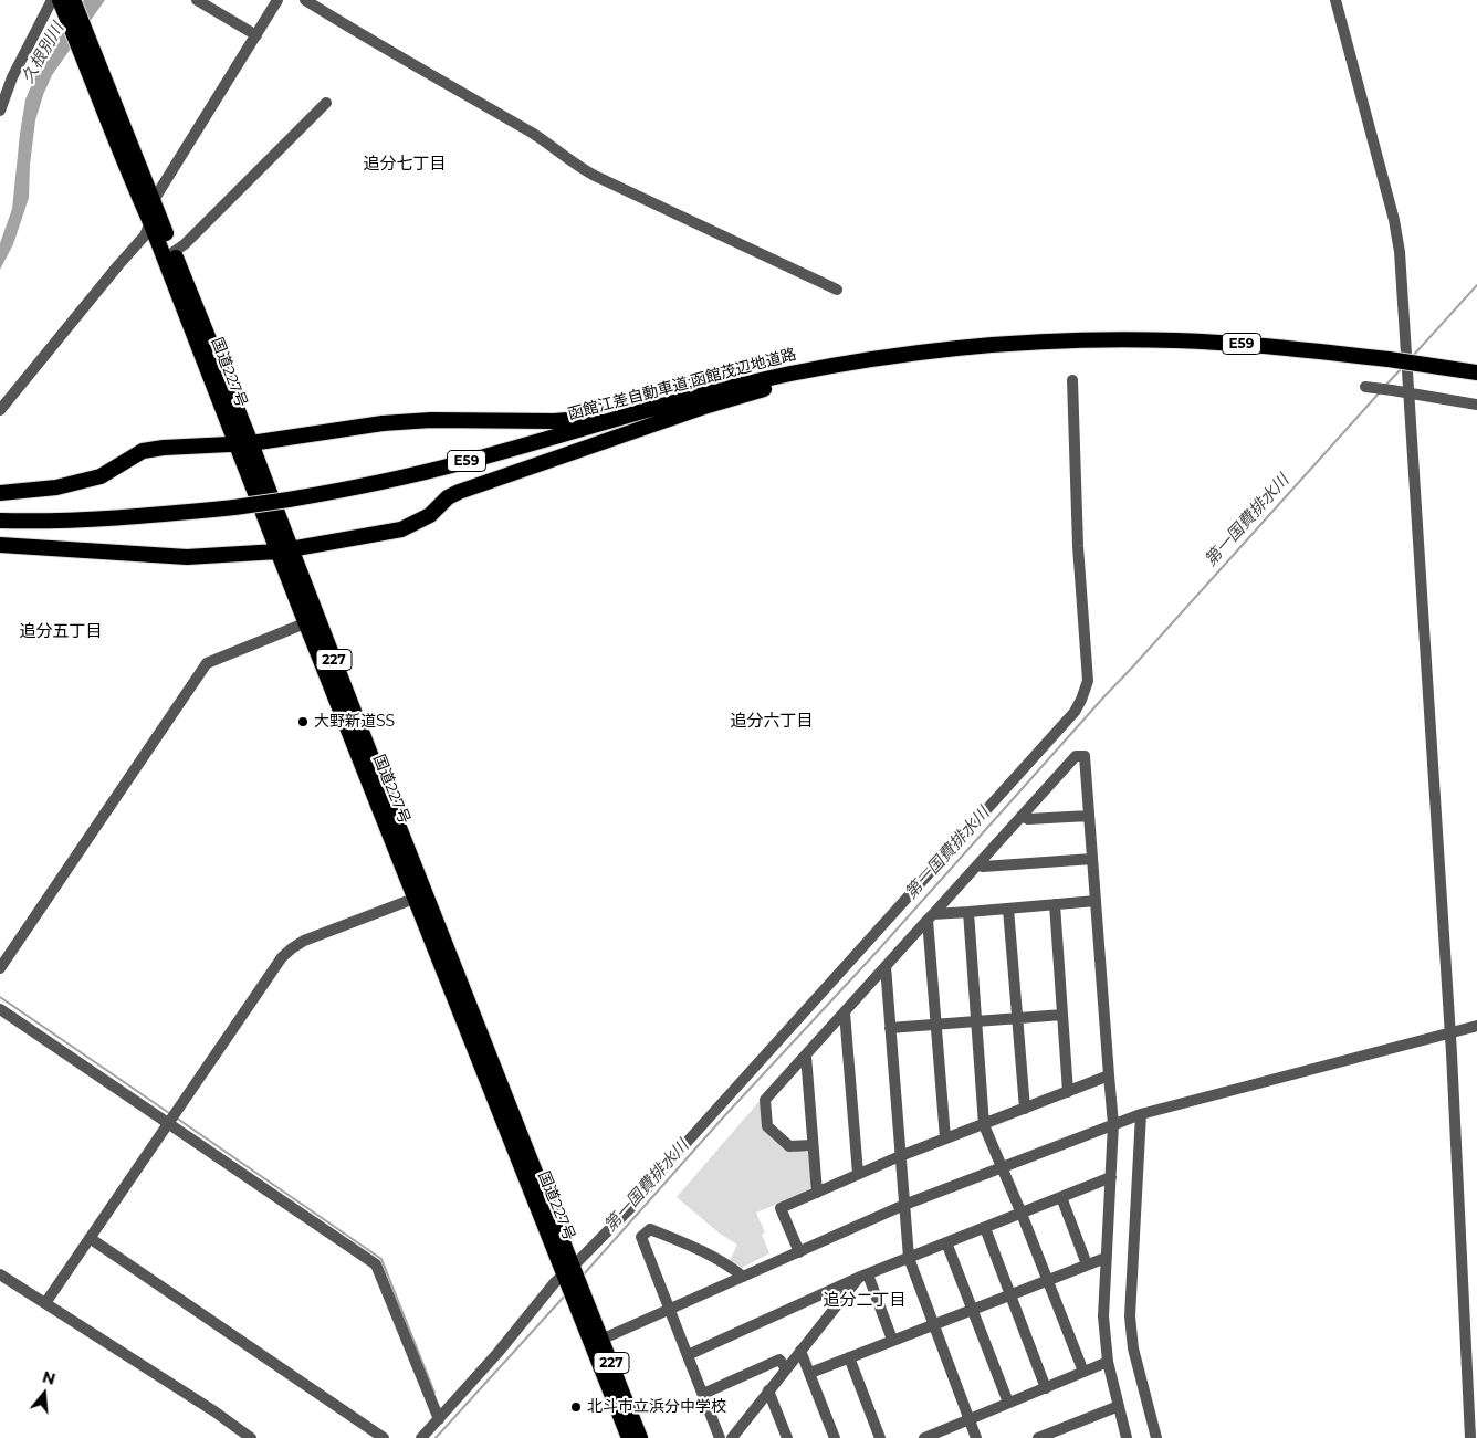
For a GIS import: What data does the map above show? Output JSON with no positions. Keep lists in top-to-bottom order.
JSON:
{
  "streets": {
    "highway": [
      "E59",
      "国道227号",
      "函館江差自動車道;函館茂辺地道路",
      "227"
    ]
  },
  "districts": [
    "追分七丁目",
    "追分五丁目",
    "追分六丁目",
    "追分二丁目"
  ],
  "water": ["久根別川", "第一国費排水川"],
  "places": ["大野新道SS", "北斗市立浜分中学校"],
  "north": "top"
}
